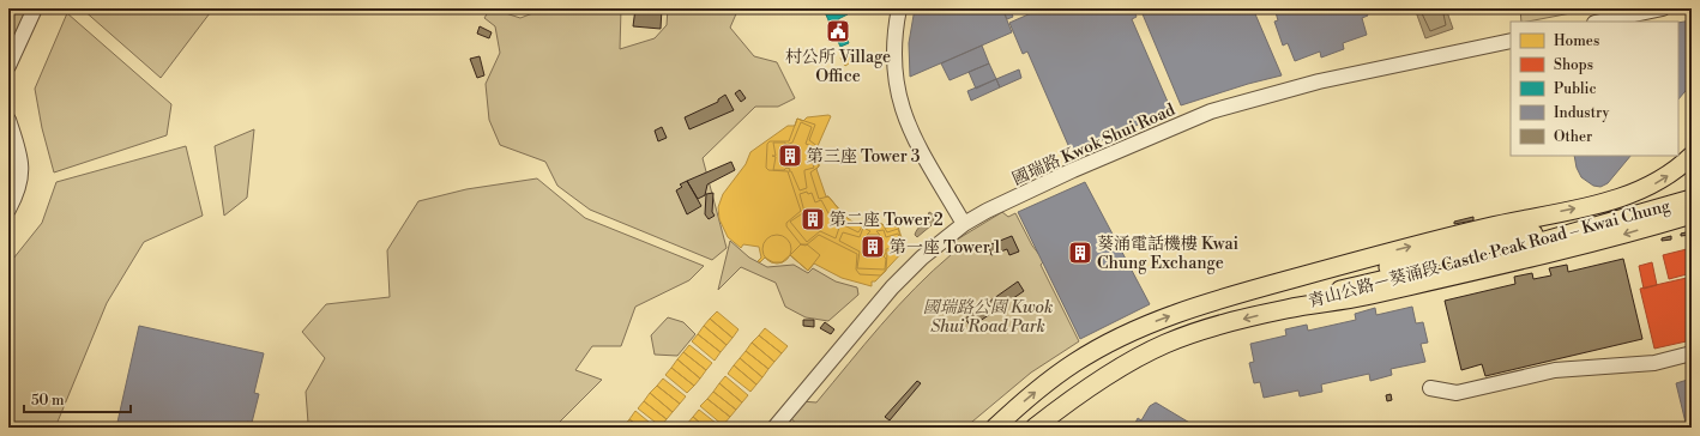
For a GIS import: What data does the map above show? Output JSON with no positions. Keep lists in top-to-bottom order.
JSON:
{
  "streets": {
    "main road": ["青山公路－葵涌段 Castle Peak Road – Kwai Chung"],
    "street": ["國瑞路 Kwok Shui Road"]
  },
  "parks": ["國瑞路公園 Kwok Shui Road Park"],
  "places": {
    "public building": ["村公所 Village Office"],
    "building": [
      "第三座 Tower 3",
      "第二座 Tower 2",
      "第一座 Tower 1",
      "葵涌電話機樓 Kwai Chung Exchange"
    ]
  },
  "legend": [
    "Homes",
    "Shops",
    "Public",
    "Industry",
    "Other"
  ],
  "scale_bar": "50 m"
}
